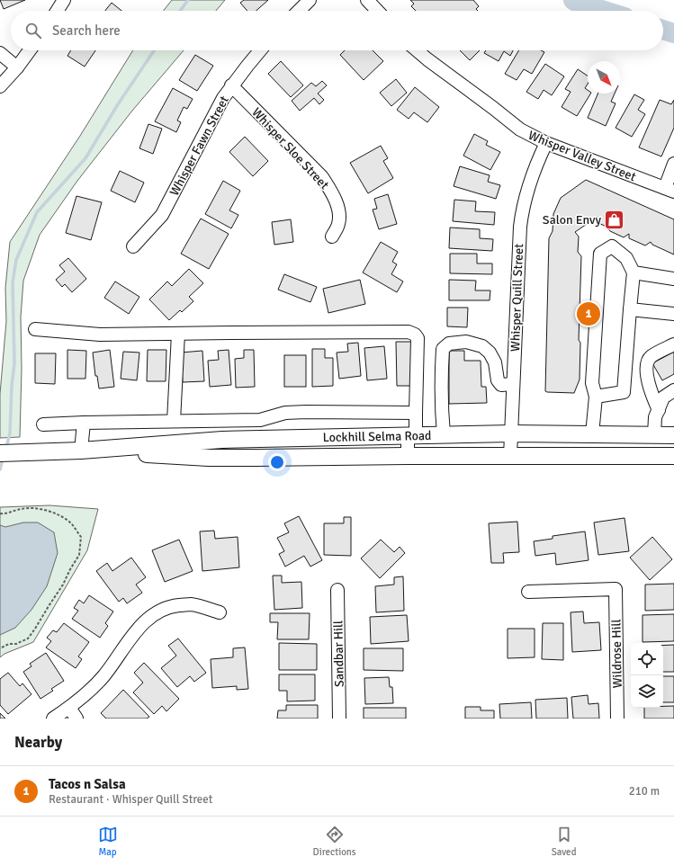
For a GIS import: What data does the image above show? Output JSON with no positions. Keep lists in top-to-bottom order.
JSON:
{
  "streets": {
    "main road": ["Lockhill Selma Road"],
    "street": [
      "Whisper Fawn Street",
      "Whisper Sloe Street",
      "Whisper Valley Street",
      "Whisper Quill Street",
      "Sandbar Hill",
      "Wildrose Hill"
    ]
  },
  "crossings": [
    ["Whisper Fawn Street", "Whisper Sloe Street"],
    ["Whisper Valley Street", "Whisper Quill Street"],
    ["Whisper Quill Street", "Lockhill Selma Road"]
  ],
  "places": {
    "shop": ["Salon Envy"]
  },
  "north": "bottom right",
  "page": {
    "search": "Search here",
    "pins": "1",
    "heading": "Nearby",
    "list": [
      {
        "mark": "1",
        "name": "Tacos n Salsa",
        "note": "Restaurant · Whisper Quill Street",
        "value": "210 m"
      }
    ],
    "nav": ["Map", "Directions", "Saved"]
  }
}
